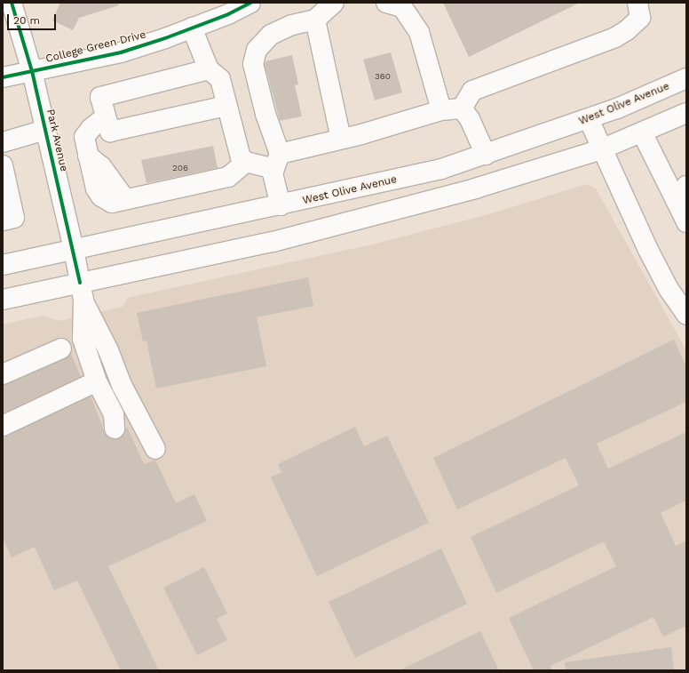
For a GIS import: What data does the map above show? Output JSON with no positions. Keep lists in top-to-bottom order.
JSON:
{
  "streets": {
    "main road": ["College Green Drive", "West Olive Avenue", "Park Avenue"]
  },
  "crossings": [
    ["College Green Drive", "Park Avenue"],
    ["West Olive Avenue", "Park Avenue"]
  ],
  "house_numbers": ["360", "206"],
  "scale_bar": "20 m"
}
